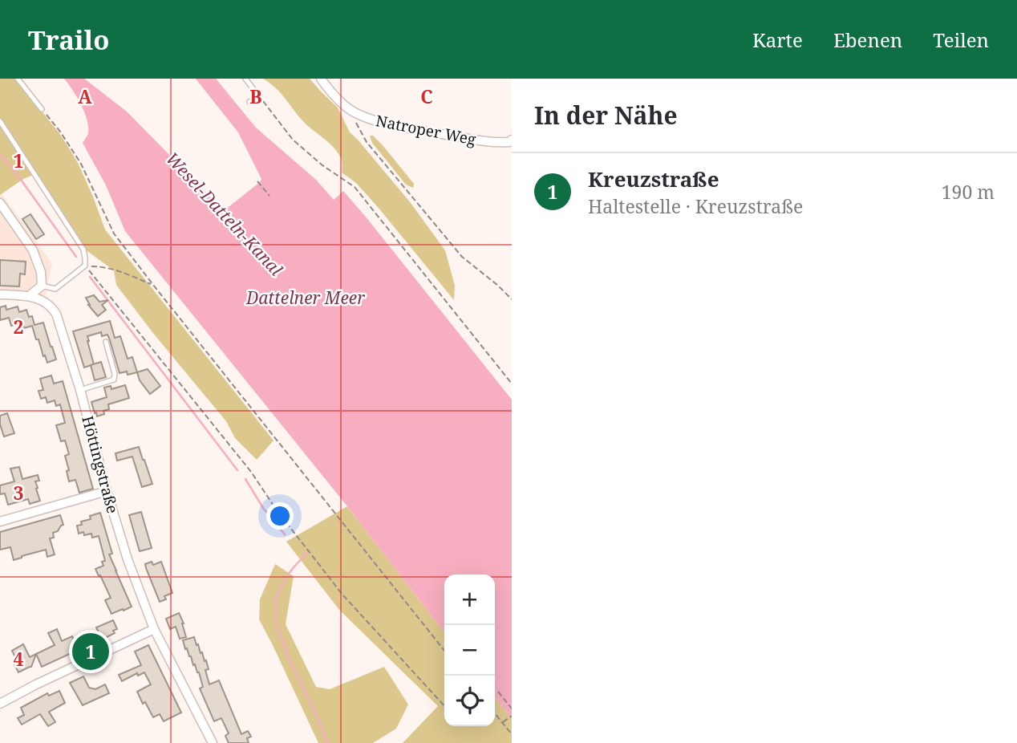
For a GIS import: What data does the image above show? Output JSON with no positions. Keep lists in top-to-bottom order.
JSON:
{
  "streets": {
    "street": ["Natroper Weg", "Höttingstraße"]
  },
  "water": ["Wesel-Datteln-Kanal", "Dattelner Meer"],
  "page": {
    "header": "Trailo",
    "nav": ["Karte", "Ebenen", "Teilen"],
    "heading": "In der Nähe",
    "list": [
      {
        "mark": "1",
        "name": "Kreuzstraße",
        "note": "Haltestelle · Kreuzstraße",
        "value": "190 m"
      }
    ],
    "map_buttons": ["+", "−"],
    "pins": "1"
  },
  "grid": {
    "columns": ["A", "B", "C"],
    "rows": [
      "1",
      "2",
      "3",
      "4"
    ]
  }
}
